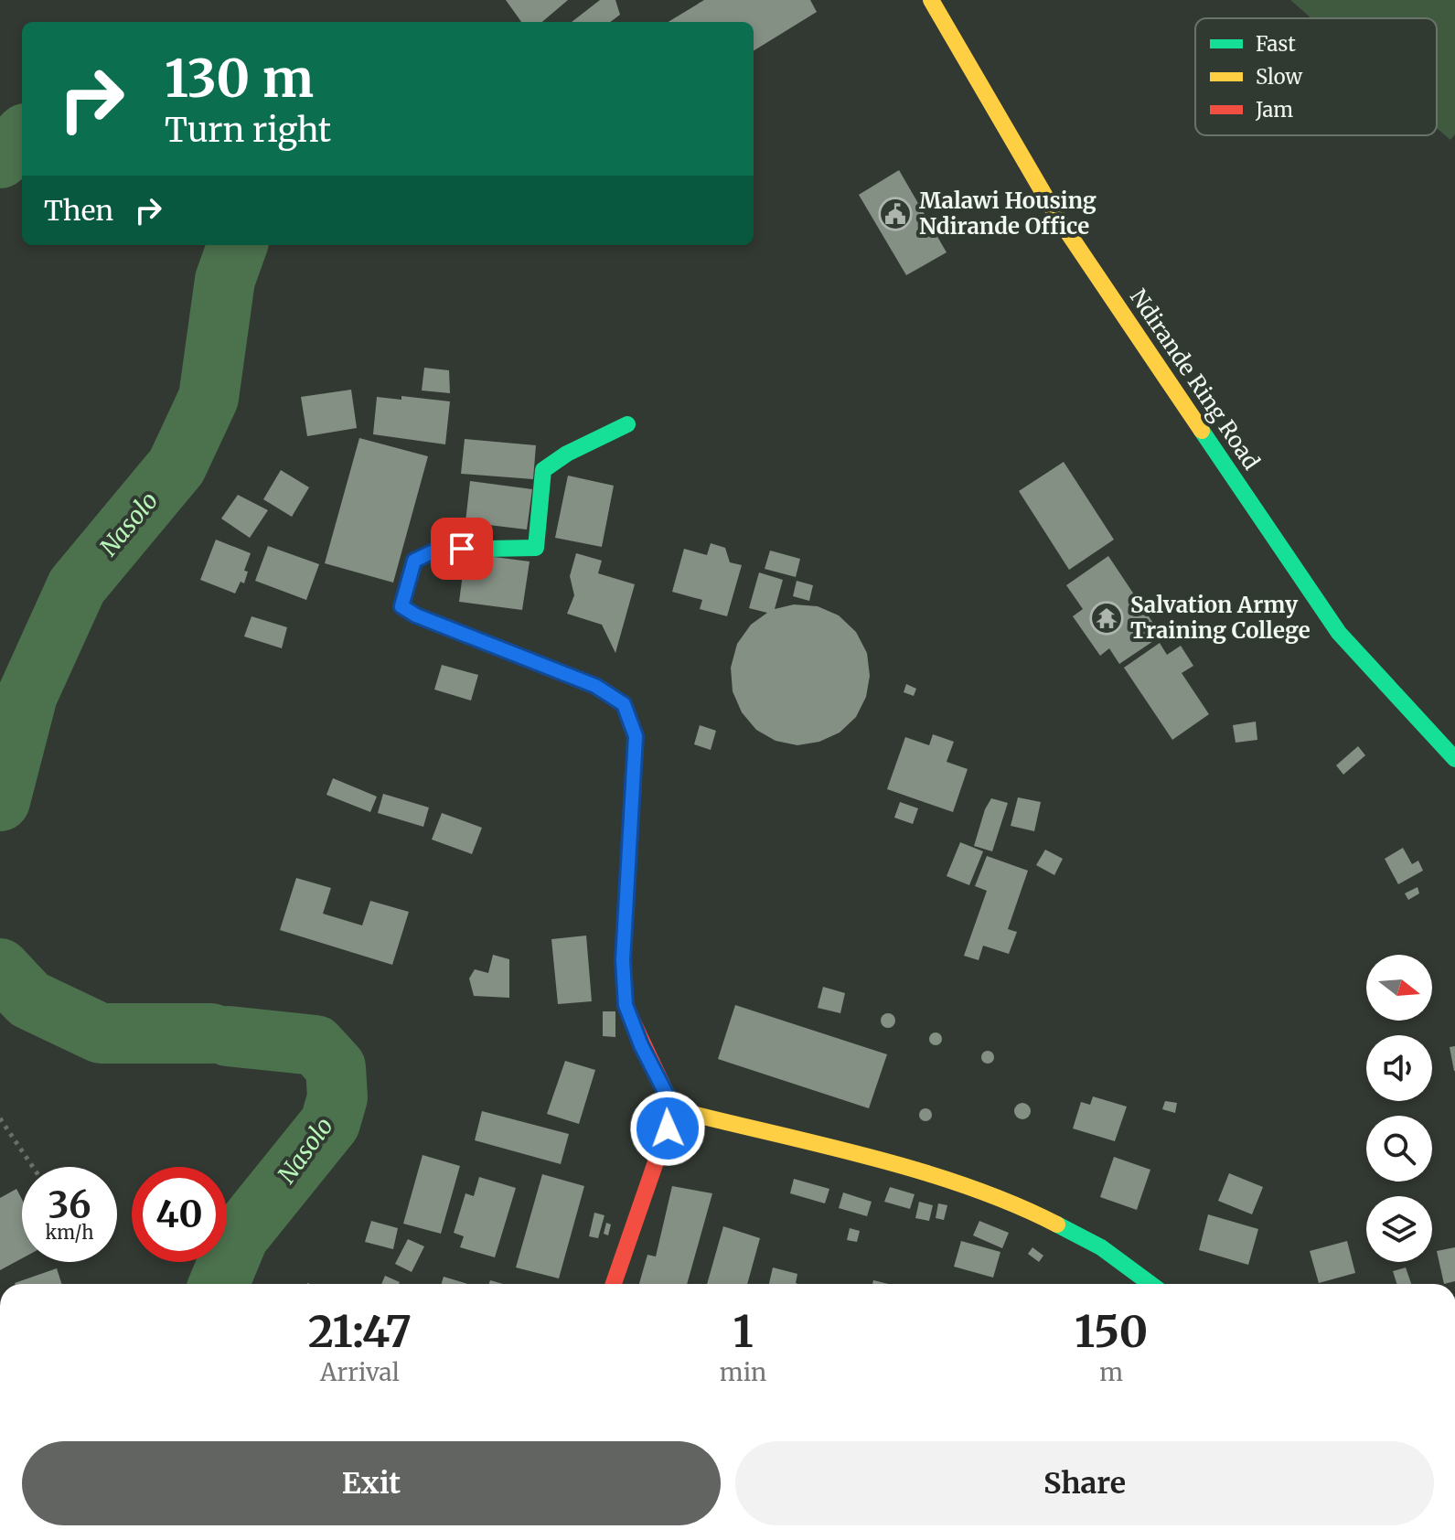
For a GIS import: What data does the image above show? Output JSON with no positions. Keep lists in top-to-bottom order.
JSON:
{
  "streets": {
    "street": ["Ndirande Ring Road"]
  },
  "water": ["Nasolo"],
  "places": {
    "public building": ["Malawi Housing Ndirande Office"],
    "temple": ["Salvation Army Training College"]
  },
  "legend": ["Fast", "Slow", "Jam"],
  "north": "right",
  "page": {
    "turn": ["130 m", "Turn right"],
    "then": "Then",
    "speed": "36 km/h",
    "limit": "40",
    "eta": [
      "21:47",
      "Arrival",
      "1",
      "min",
      "150",
      "m"
    ],
    "buttons": ["Exit", "Share"]
  }
}
